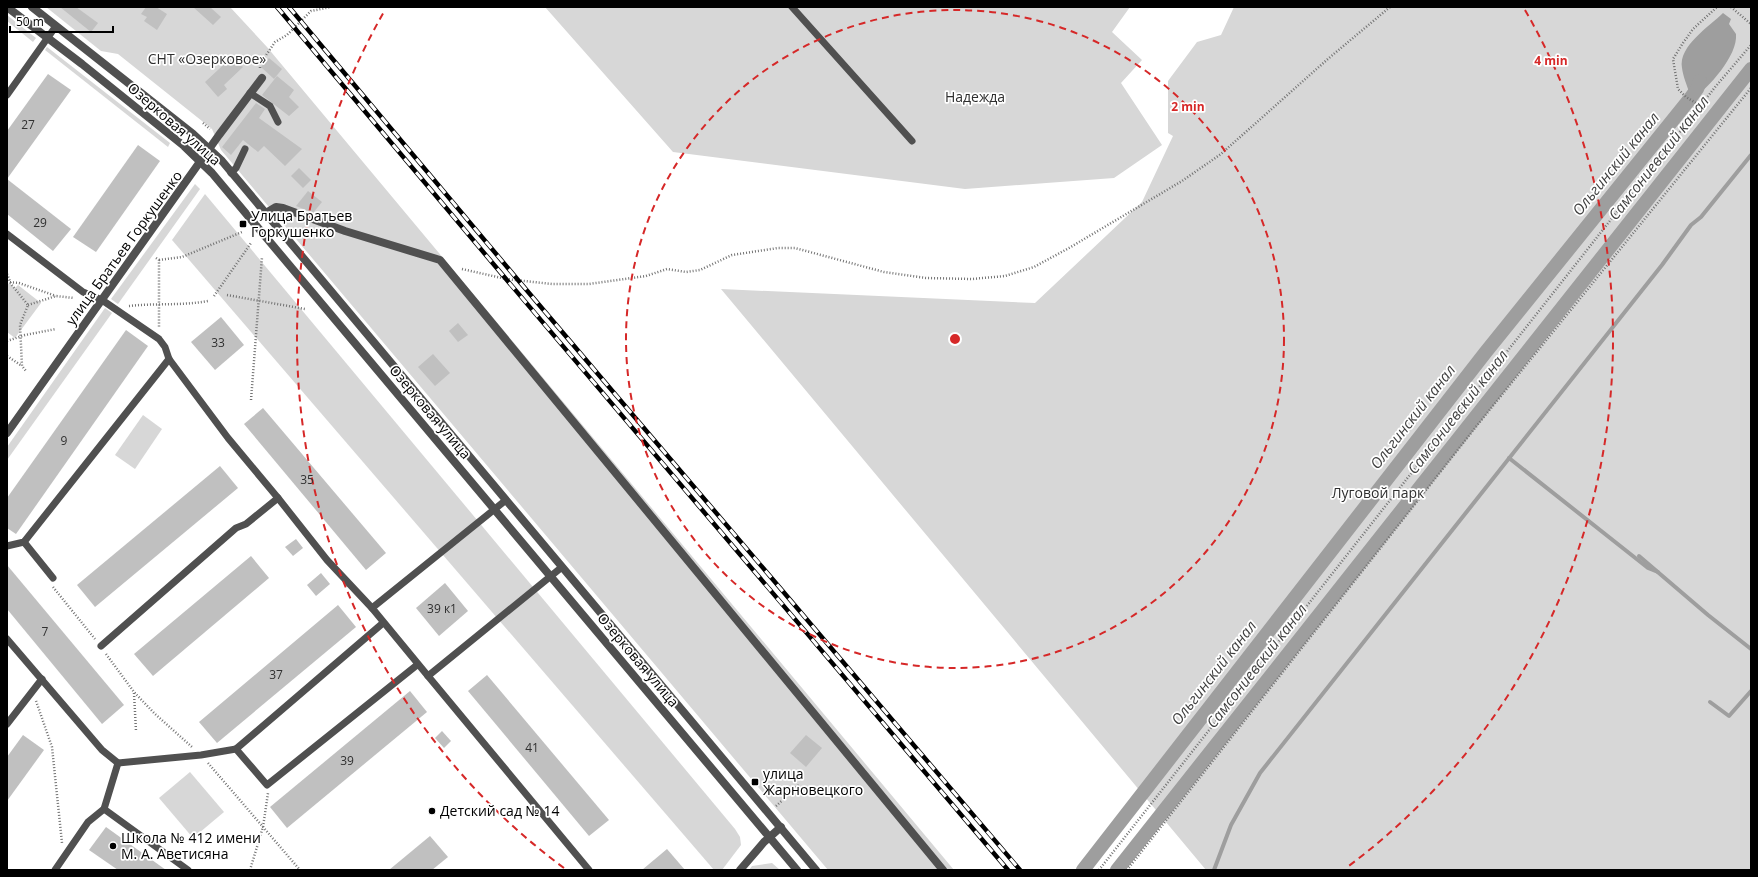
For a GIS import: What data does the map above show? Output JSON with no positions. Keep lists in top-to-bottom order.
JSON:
{
  "streets": {
    "street": ["Озерковая улица", "улица Братьев Горкушенко"]
  },
  "crossings": [
    ["Озерковая улица", "улица Братьев Горкушенко"]
  ],
  "water": ["Самсониевский канал", "Ольгинский канал"],
  "parks": ["СНТ «Озерковое»", "Надежда", "Луговой парк"],
  "places": {
    "transit": ["Улица Братьев Горкушенко", "улица Жарновецкого"],
    "other": ["Детский сад № 14", "Школа № 412 имени М. А. Аветисяна"]
  },
  "house_numbers": [
    "27",
    "29",
    "33",
    "9",
    "35",
    "39 к1",
    "7",
    "37",
    "41",
    "39"
  ],
  "scale_bar": "50 m",
  "rings": ["4 min", "2 min"]
}
